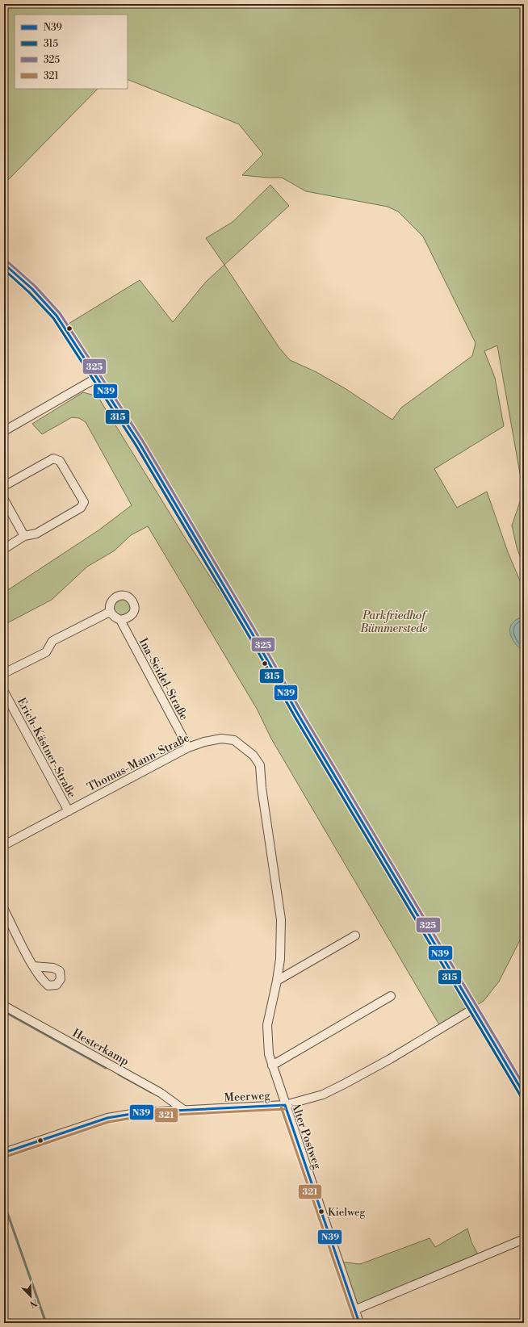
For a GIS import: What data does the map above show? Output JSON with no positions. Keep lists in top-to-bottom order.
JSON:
{
  "streets": {
    "street": [
      "Ina-Seidel-Straße",
      "Erich-Kästner-Straße",
      "Thomas-Mann-Straße",
      "Hesterkamp",
      "Meerweg",
      "Alter Postweg"
    ]
  },
  "crossings": [
    ["Ina-Seidel-Straße", "Thomas-Mann-Straße"],
    ["Erich-Kästner-Straße", "Thomas-Mann-Straße"],
    ["Thomas-Mann-Straße", "Alter Postweg"],
    ["Hesterkamp", "Meerweg"],
    ["Meerweg", "Alter Postweg"]
  ],
  "parks": ["Parkfriedhof Bümmerstede"],
  "places": ["Kielweg"],
  "lines": [
    "transit line 325",
    "transit line N39",
    "transit line 315",
    "transit line 321"
  ],
  "legend": [
    "N39",
    "315",
    "325",
    "321"
  ],
  "north": "bottom right"
}
